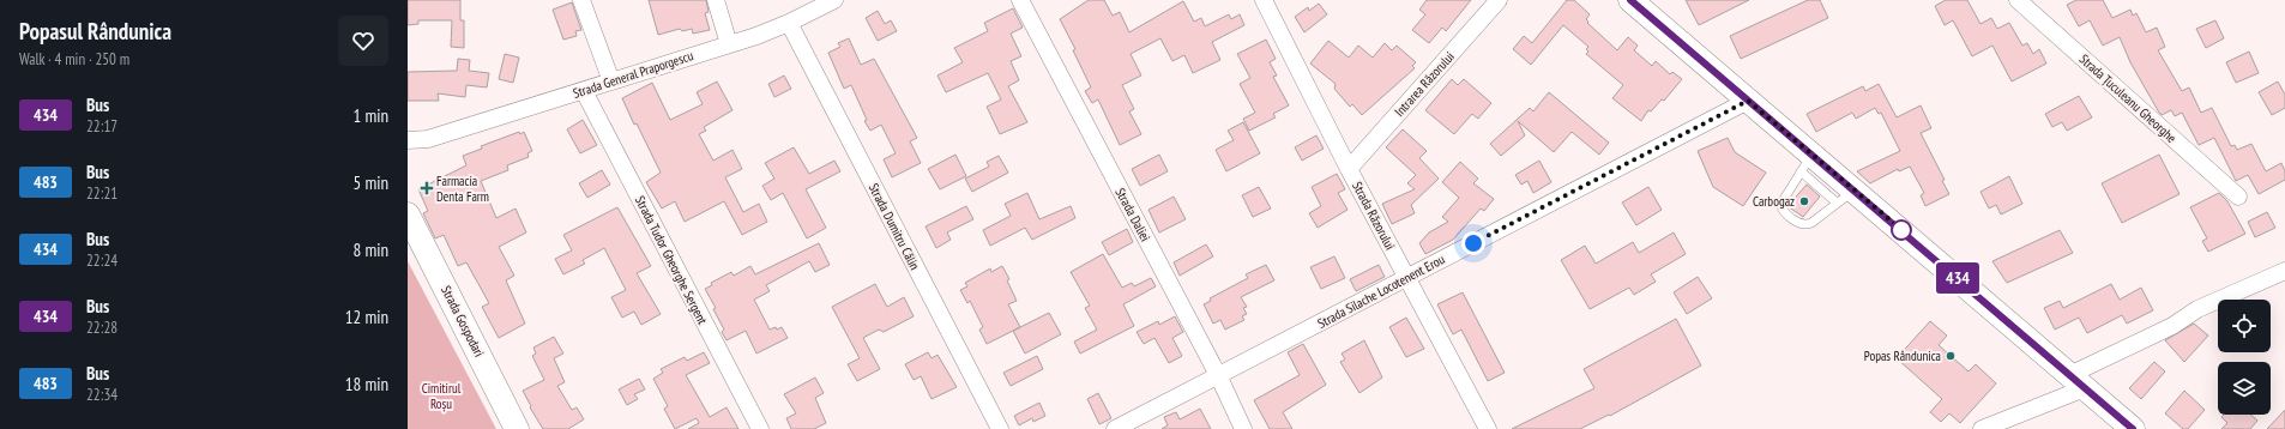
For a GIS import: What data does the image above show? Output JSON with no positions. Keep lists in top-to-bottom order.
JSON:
{
  "streets": {
    "main road": ["Strada Gospodari"],
    "street": [
      "Strada General Praporgescu",
      "Intrarea Răzorului",
      "Strada Țuculeanu Gheorghe",
      "Strada Daliei",
      "Strada Răzorului",
      "Strada Dumitru Călin",
      "Strada Tudor Gheorghe Sergent",
      "Strada Silache Locotenent Erou"
    ]
  },
  "crossings": [
    ["Strada General Praporgescu", "Strada Dumitru Călin"],
    ["Strada General Praporgescu", "Strada Tudor Gheorghe Sergent"],
    ["Intrarea Răzorului", "Strada Răzorului"],
    ["Strada Daliei", "Strada Silache Locotenent Erou"],
    ["Strada Răzorului", "Strada Silache Locotenent Erou"]
  ],
  "parks": ["Cimitirul Roșu"],
  "places": {
    "health": ["Farmacia Denta Farm"],
    "other": ["Carbogaz", "Popas Rândunica"]
  },
  "lines": ["bus line 434"],
  "page": {
    "heading": ["Popasul Rândunica", "Walk · 4 min · 250 m"],
    "on_map": "434",
    "list": [
      {
        "mark": "434",
        "name": "Bus",
        "note": "22:17",
        "value": "1 min"
      },
      {
        "mark": "483",
        "name": "Bus",
        "note": "22:21",
        "value": "5 min"
      },
      {
        "mark": "434",
        "name": "Bus",
        "note": "22:24",
        "value": "8 min"
      },
      {
        "mark": "434",
        "name": "Bus",
        "note": "22:28",
        "value": "12 min"
      },
      {
        "mark": "483",
        "name": "Bus",
        "note": "22:34",
        "value": "18 min"
      }
    ]
  }
}
